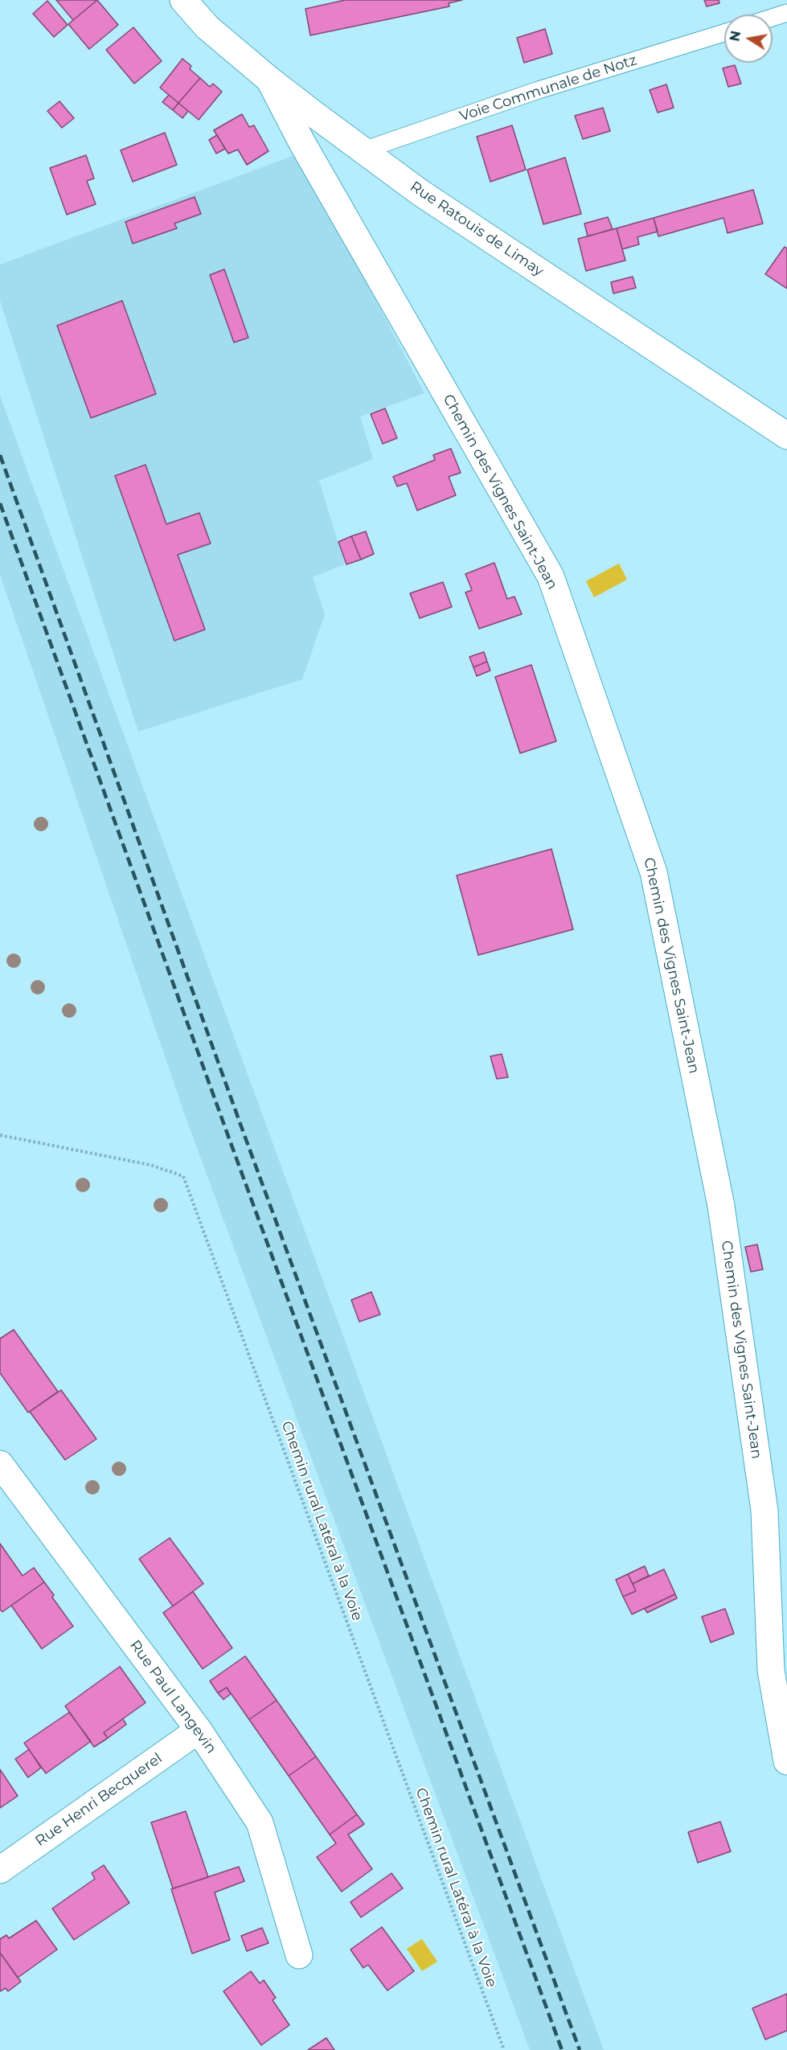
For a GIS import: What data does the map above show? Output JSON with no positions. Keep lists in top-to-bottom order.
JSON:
{
  "streets": {
    "street": [
      "Rue Ratouis de Limay",
      "Chemin des Vignes Saint-Jean",
      "Rue Paul Langevin",
      "Rue Henri Becquerel"
    ],
    "lane": ["Voie Communale de Notz"],
    "path": ["Chemin rural Latéral à la Voie"]
  },
  "crossings": [
    ["Voie Communale de Notz", "Rue Ratouis de Limay"],
    ["Rue Ratouis de Limay", "Chemin des Vignes Saint-Jean"],
    ["Rue Paul Langevin", "Rue Henri Becquerel"]
  ],
  "north": "left"
}
